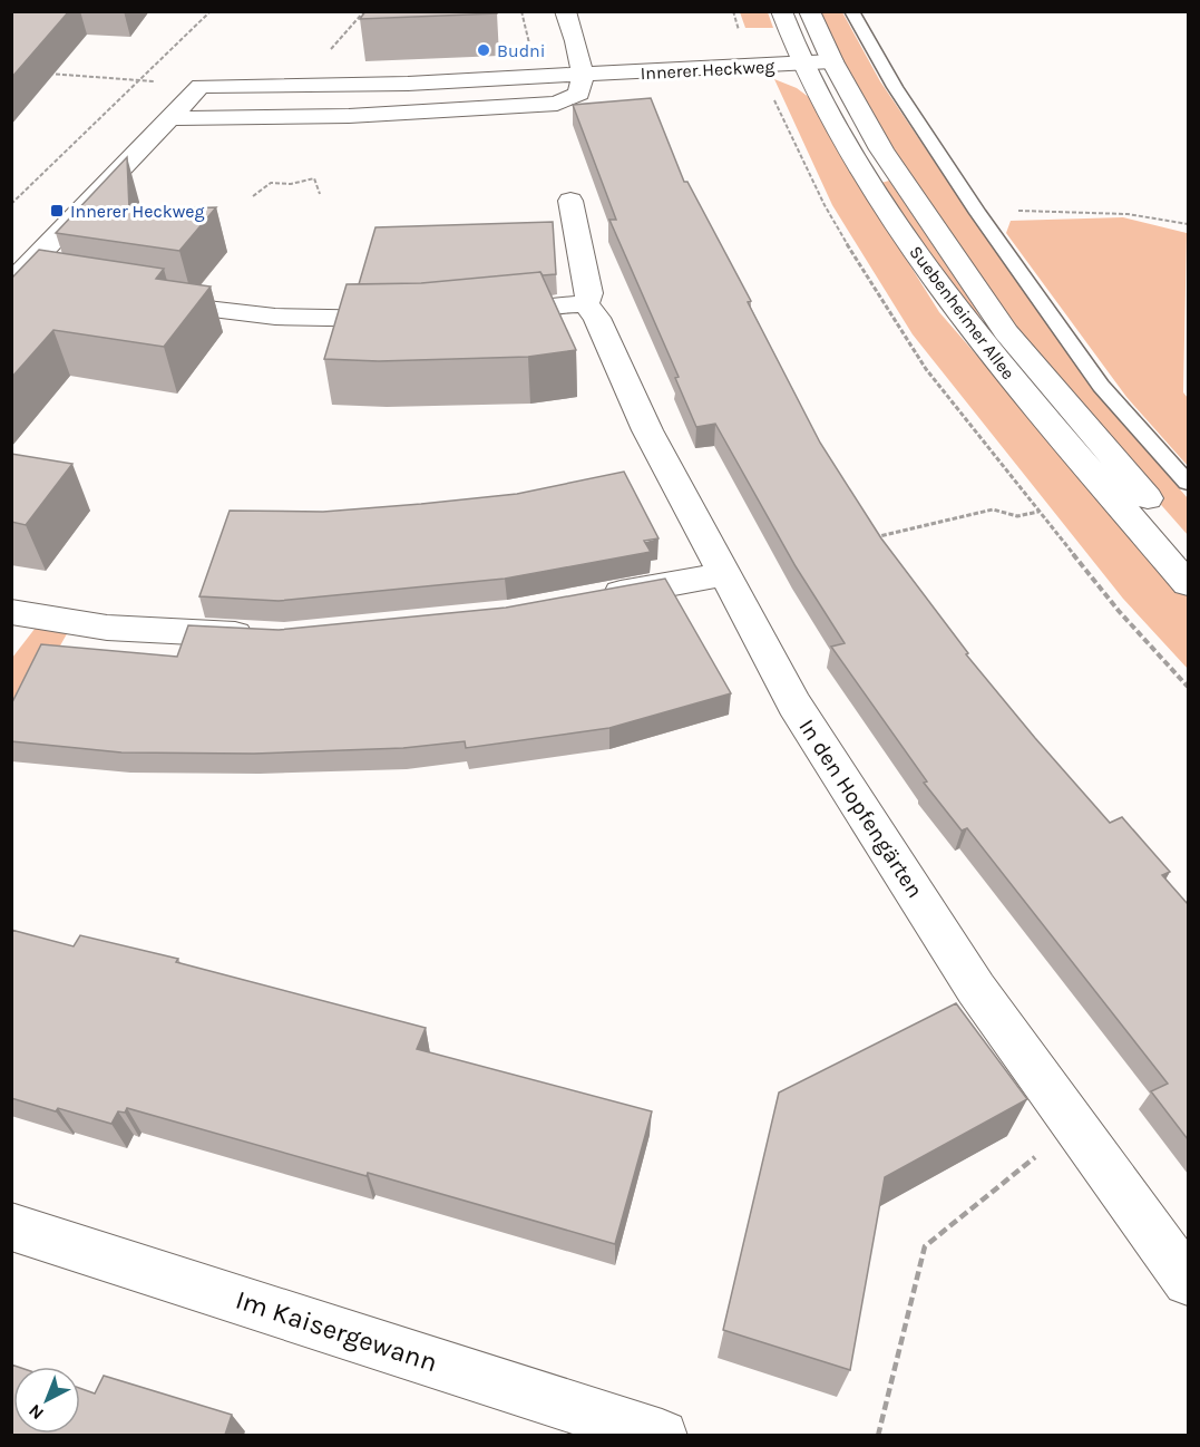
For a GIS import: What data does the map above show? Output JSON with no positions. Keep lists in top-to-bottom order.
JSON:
{
  "streets": {
    "street": [
      "Innerer Heckweg",
      "Suebenheimer Allee",
      "In den Hopfengärten",
      "Im Kaisergewann"
    ]
  },
  "crossings": [
    ["Innerer Heckweg", "Suebenheimer Allee"]
  ],
  "places": {
    "other": ["Budni"],
    "transit": ["Innerer Heckweg"]
  },
  "north": "bottom left"
}
